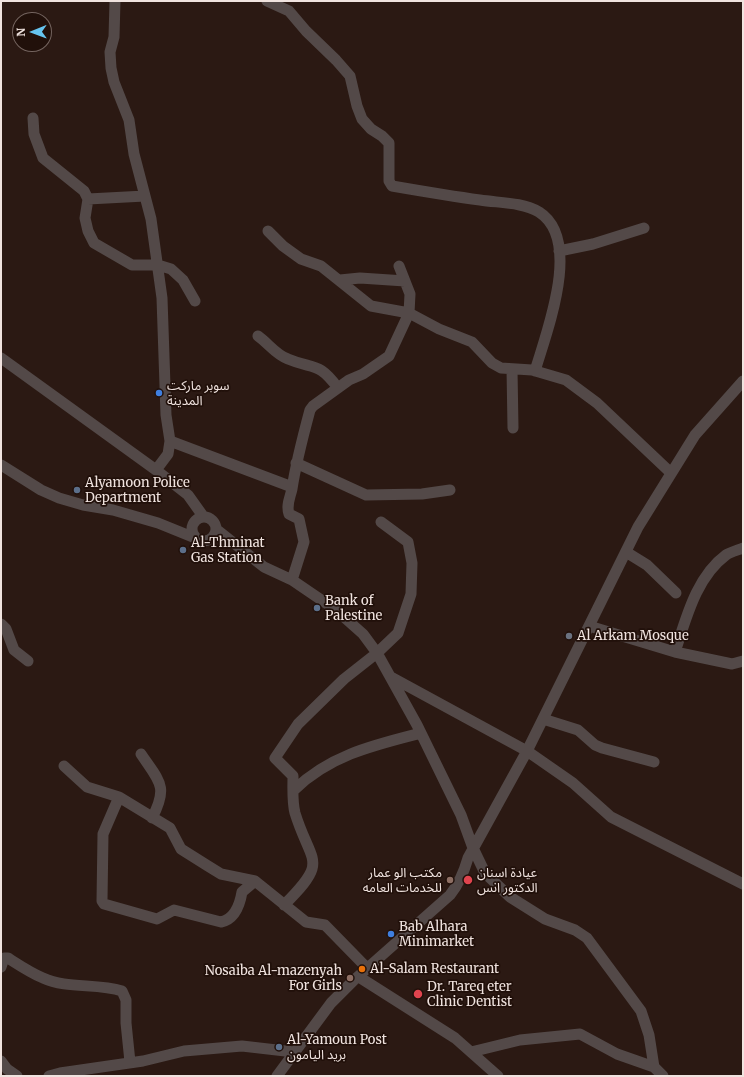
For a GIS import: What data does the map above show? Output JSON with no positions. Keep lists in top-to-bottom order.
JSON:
{
  "places": [
    "سوبر ماركت المدينة",
    "Alyamoon Police Department",
    "Al-Thminat Gas Station",
    "Bank of Palestine",
    "Al Arkam Mosque",
    "مكتب الو عمار للخدمات العامه",
    "عيادة اسنان الدكتور انس",
    "Bab Alhara Minimarket",
    "Al-Salam Restaurant",
    "Nosaiba Al-mazenyah For Girls",
    "Dr. Tareq eter Clinic Dentist",
    "Al-Yamoun Post بريد اليامون"
  ],
  "north": "left"
}
